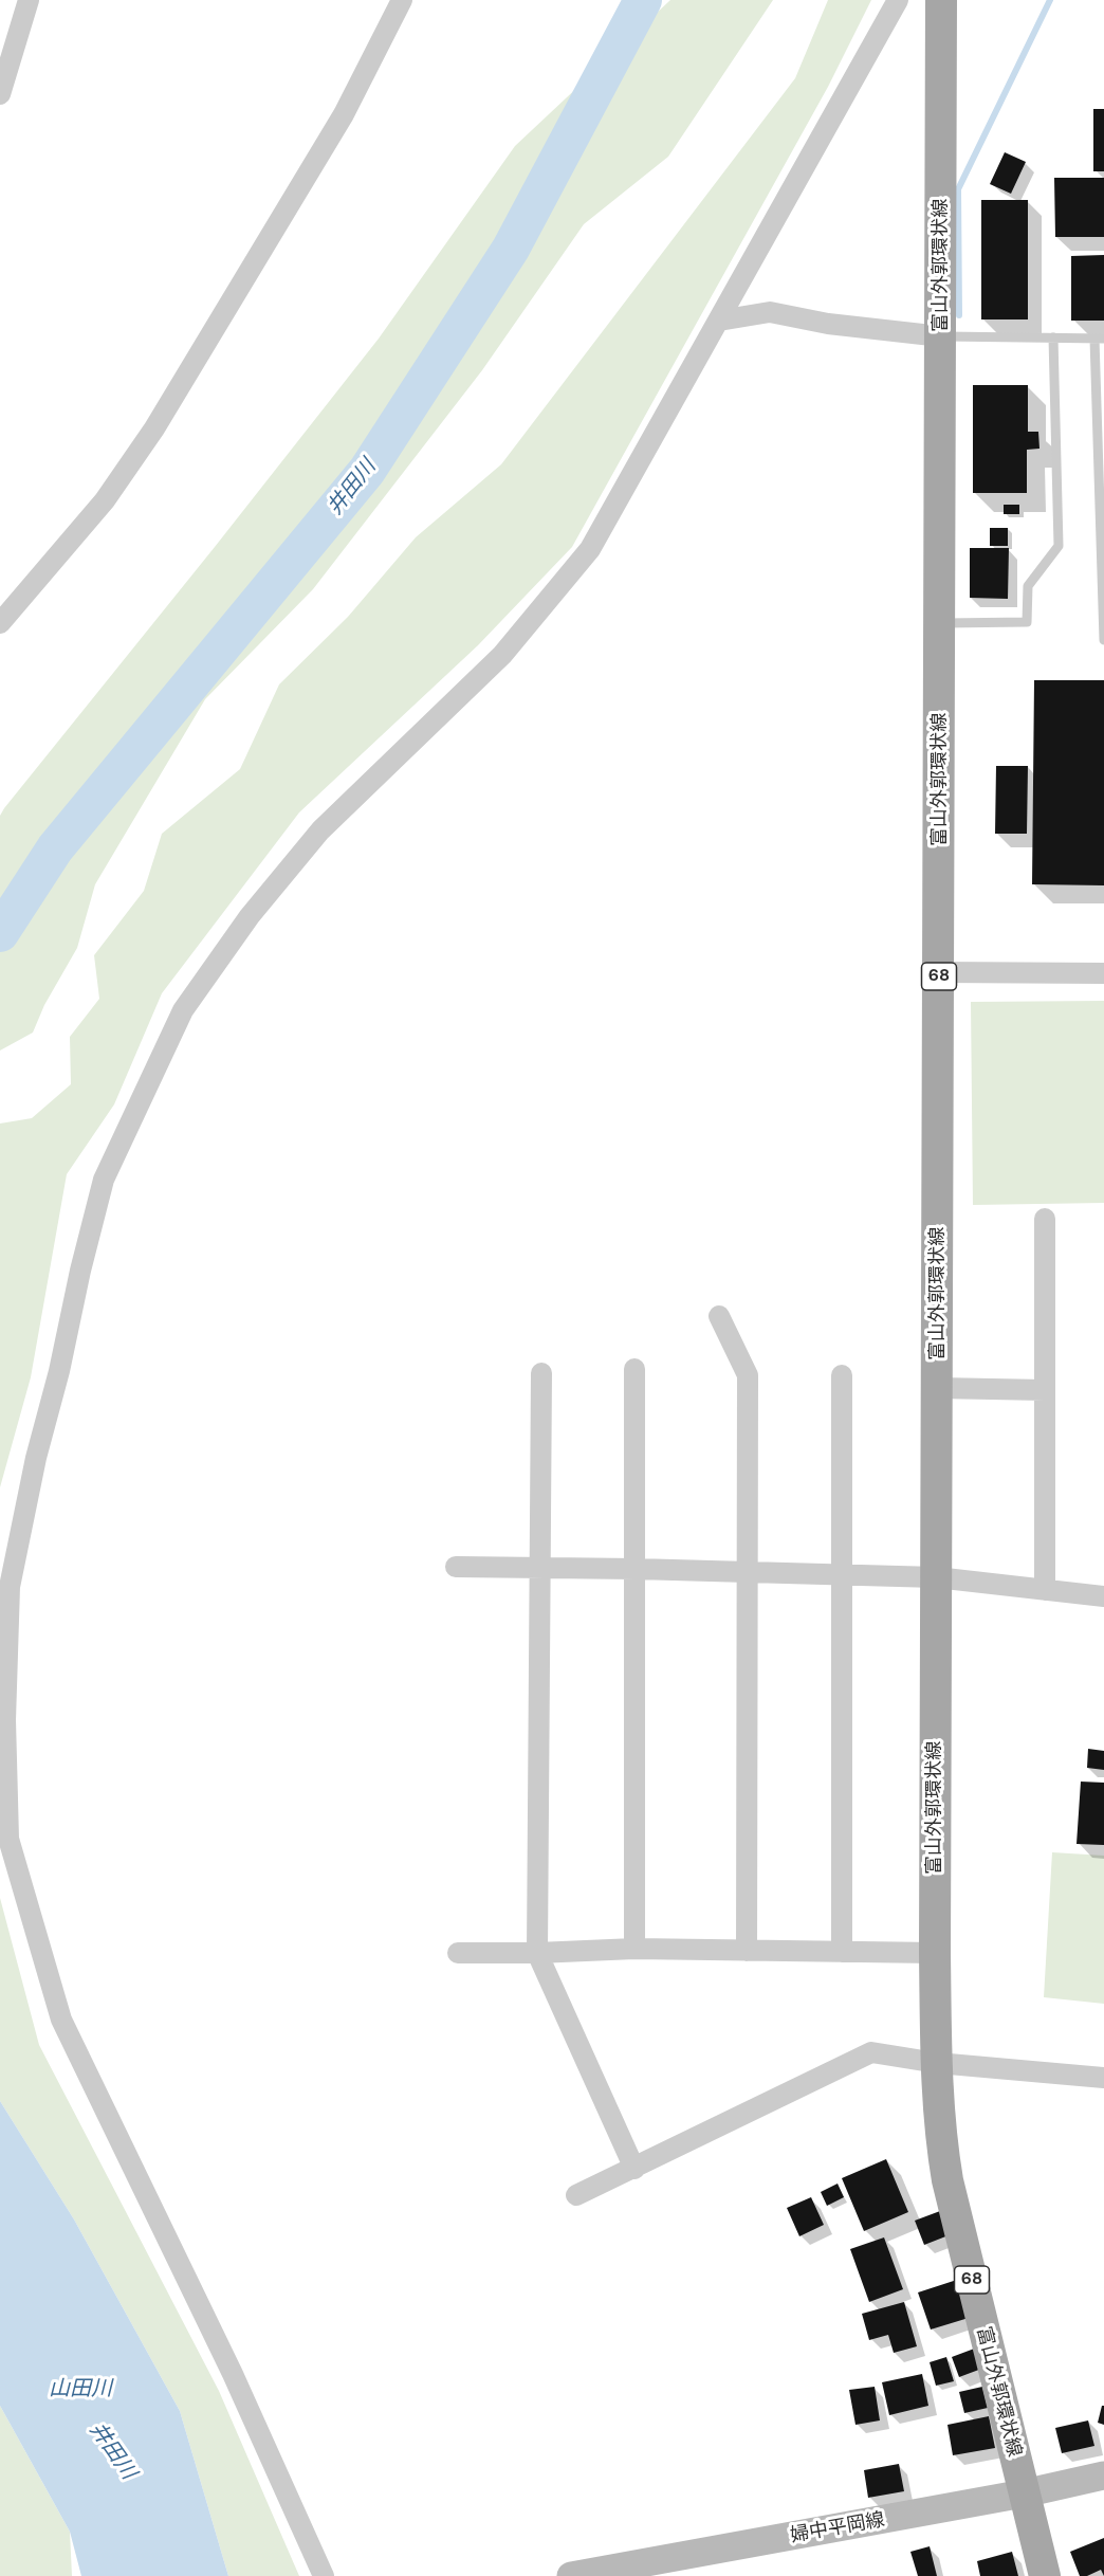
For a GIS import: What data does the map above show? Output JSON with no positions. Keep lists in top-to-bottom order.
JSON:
{
  "streets": {
    "main road": ["富山外郭環状線", "68", "婦中平岡線"]
  },
  "crossings": [
    ["富山外郭環状線", "婦中平岡線"]
  ],
  "water": ["井田川", "山田川"]
}
